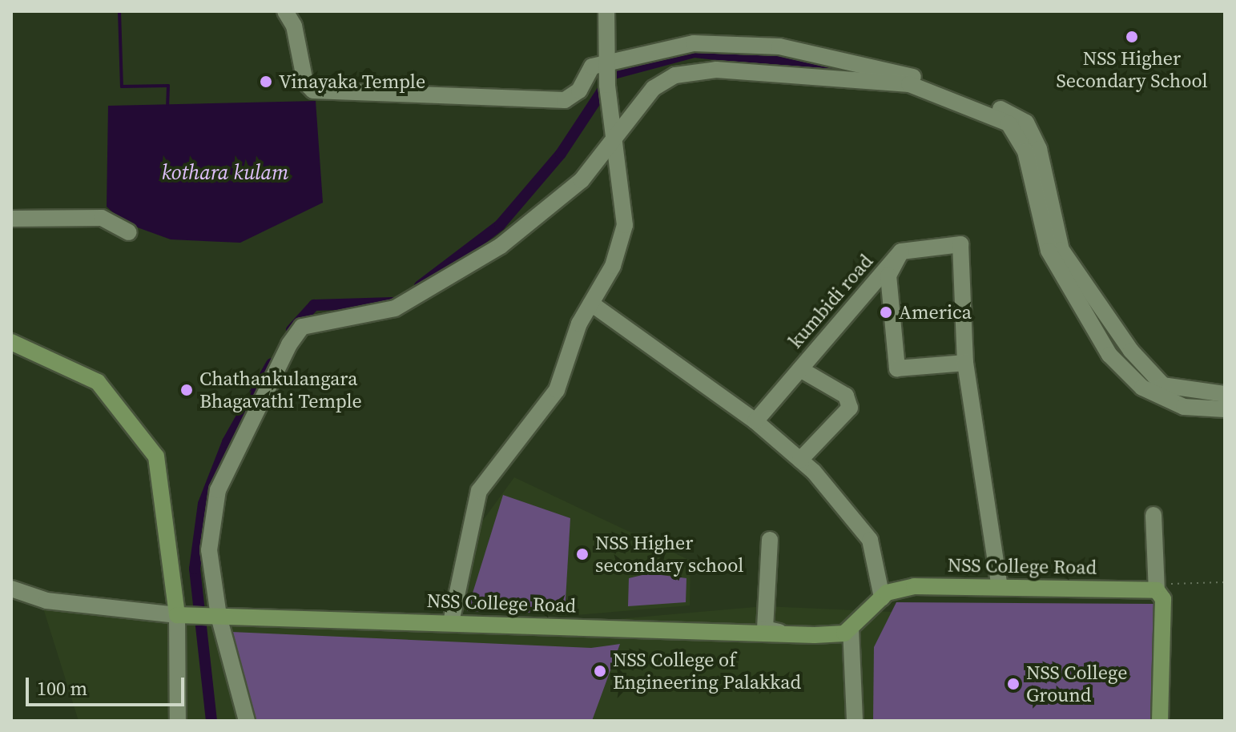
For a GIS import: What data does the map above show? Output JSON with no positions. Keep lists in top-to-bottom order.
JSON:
{
  "streets": {
    "main road": ["NSS College Road"],
    "street": ["kumbidi road"]
  },
  "water": ["kothara kulam"],
  "places": [
    "NSS Higher Secondary School",
    "Vinayaka Temple",
    "America",
    "Chathankulangara Bhagavathi Temple",
    "NSS Higher secondary school",
    "NSS College of Engineering Palakkad",
    "NSS College Ground"
  ],
  "scale_bar": "100 m"
}
